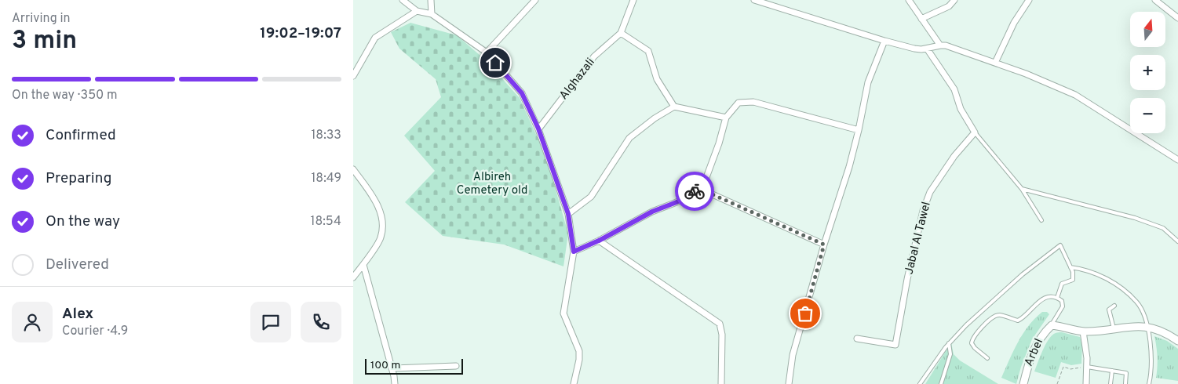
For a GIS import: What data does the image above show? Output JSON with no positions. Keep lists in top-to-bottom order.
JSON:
{
  "streets": {
    "street": ["Alghazali", "Jabal Al Tawel", "Arbel"]
  },
  "parks": ["Albireh Cemetery old"],
  "scale_bar": "100 m",
  "north": "top",
  "page": {
    "heading": ["3 min", "Arriving in", "19:02–19:07"],
    "panel": ["Alex", "Courier · 4.9"],
    "map_buttons": ["+", "−"],
    "bar": "On the way · 350 m",
    "list": [
      ["Confirmed", "18:33"],
      ["Preparing", "18:49"],
      ["On the way", "18:54"],
      "Delivered"
    ],
    "scale": "100 m"
  }
}
